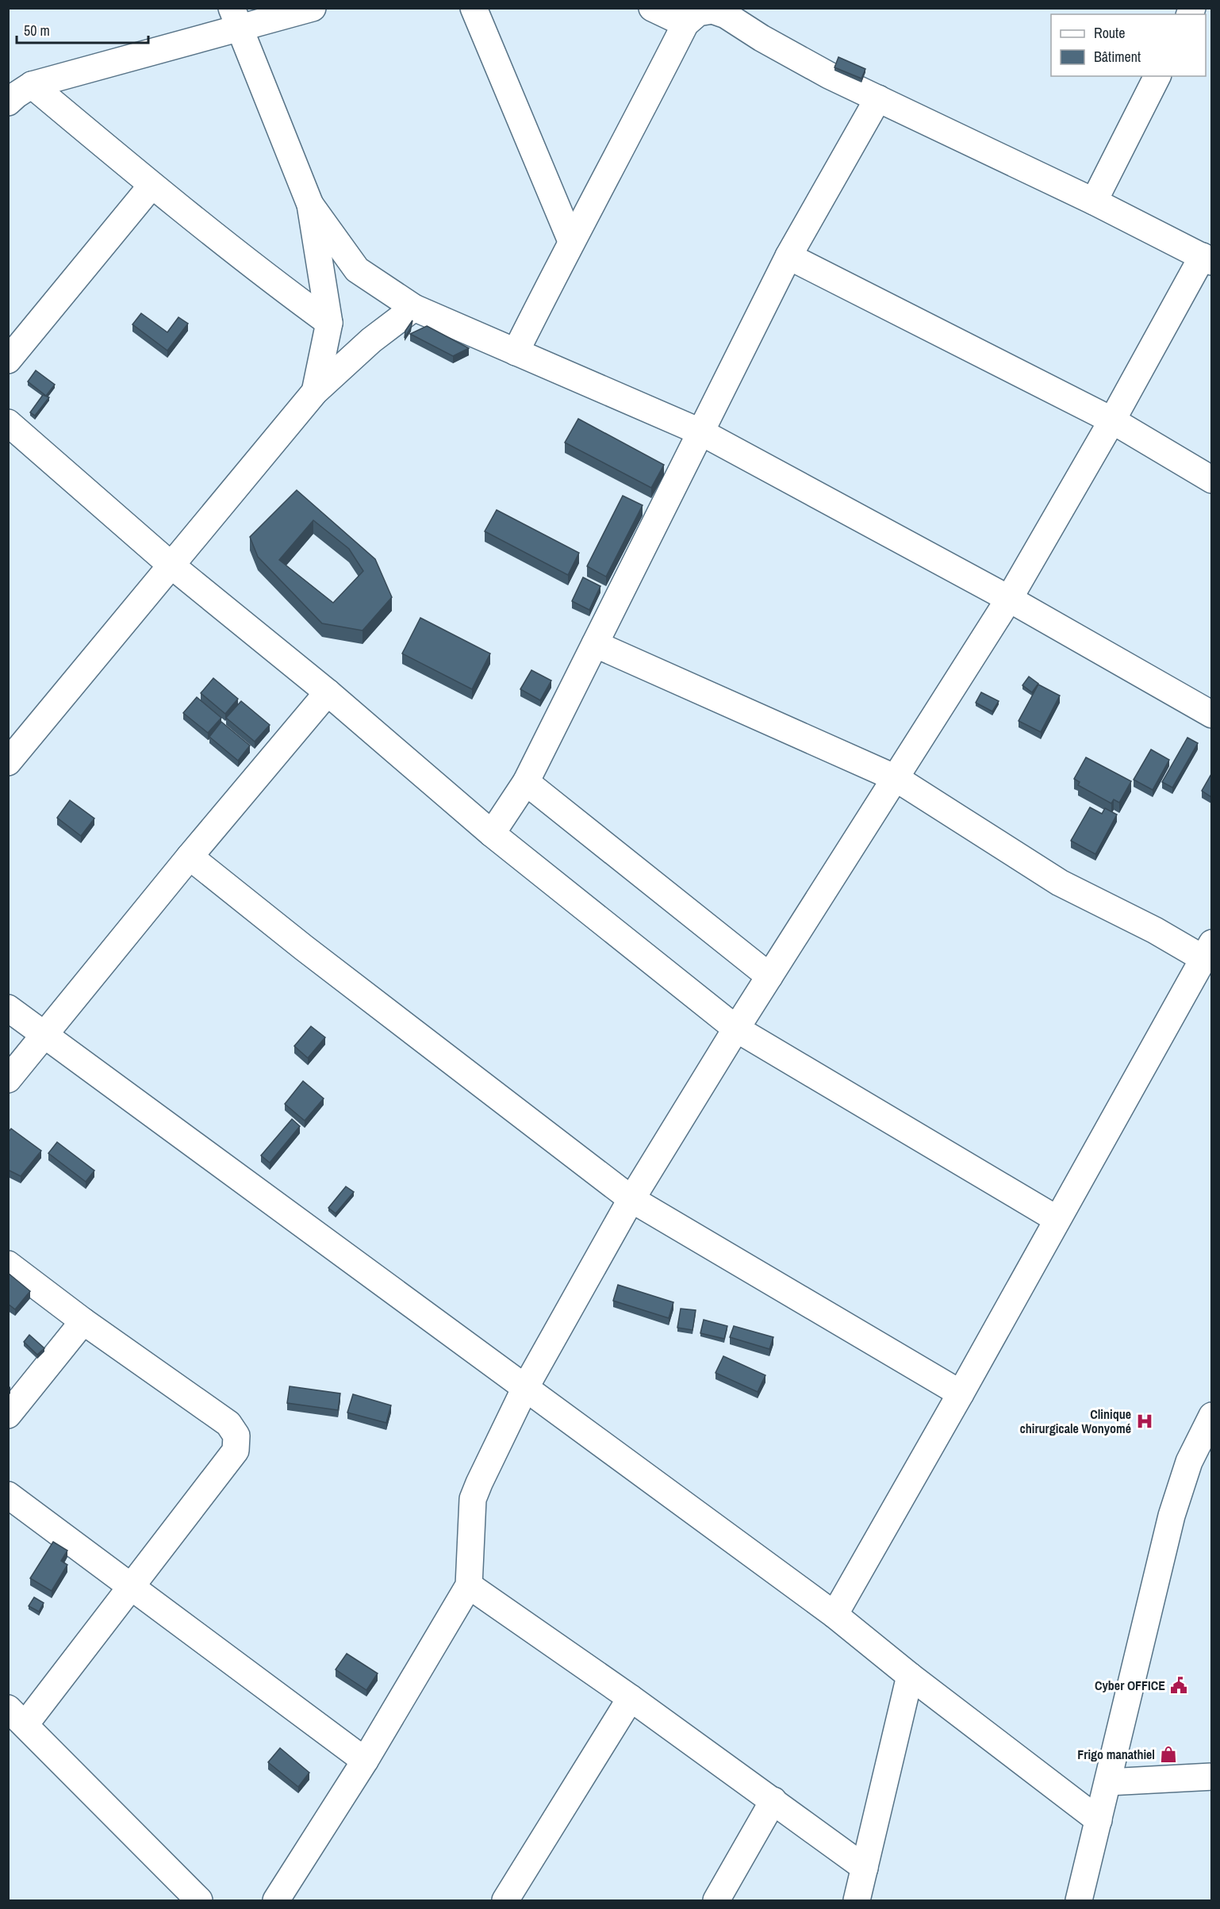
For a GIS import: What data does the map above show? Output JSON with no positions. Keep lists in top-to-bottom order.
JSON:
{
  "places": {
    "hospital": ["Clinique chirurgicale Wonyomé"],
    "public building": ["Cyber OFFICE"],
    "shop": ["Frigo manathiel"]
  },
  "legend": ["Route", "Bâtiment"],
  "scale_bar": "50 m"
}
